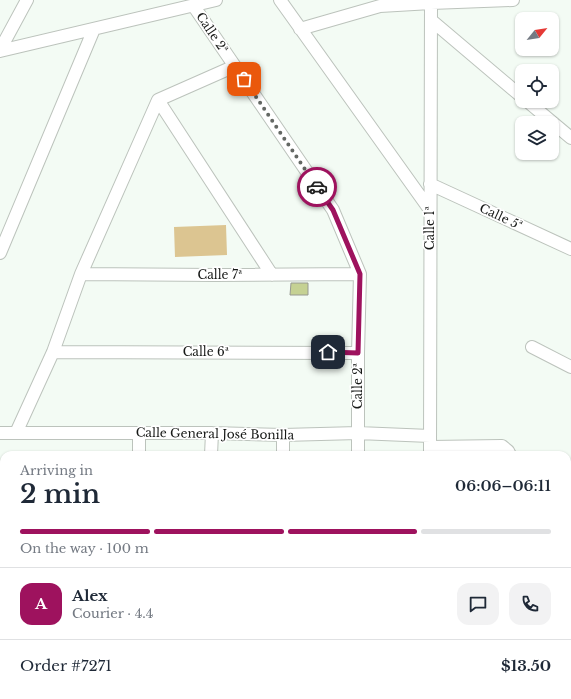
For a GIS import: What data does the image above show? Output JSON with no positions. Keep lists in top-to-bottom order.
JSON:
{
  "streets": {
    "street": [
      "Calle 2ª",
      "Calle 5ª",
      "Calle 1ª",
      "Calle 7ª",
      "Calle 6ª",
      "Calle General José Bonilla"
    ]
  },
  "crossings": [
    ["Calle 2ª", "Calle 7ª"],
    ["Calle 2ª", "Calle 6ª"],
    ["Calle 2ª", "Calle General José Bonilla"],
    ["Calle 5ª", "Calle 1ª"],
    ["Calle 1ª", "Calle General José Bonilla"]
  ],
  "north": "top right",
  "page": {
    "heading": ["2 min", "Arriving in", "06:06–06:11"],
    "panel": [
      "Alex",
      "Courier · 4.4",
      "Order #7271",
      "$13.50"
    ],
    "bar": "On the way · 100 m",
    "round": "A"
  }
}
